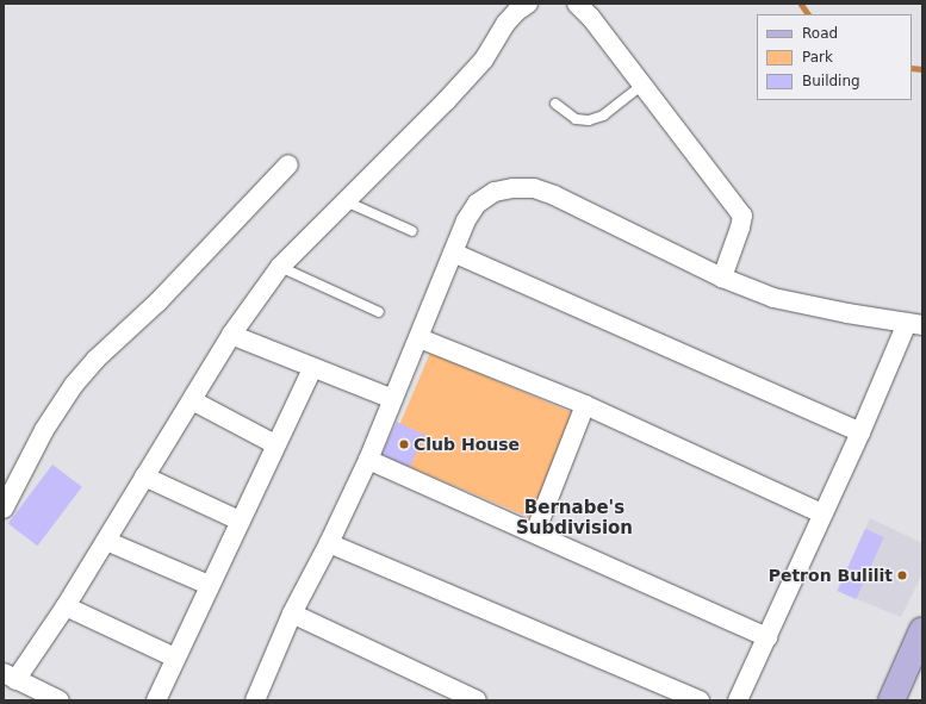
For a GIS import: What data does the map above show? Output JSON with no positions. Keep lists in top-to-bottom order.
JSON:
{
  "districts": ["Bernabe's Subdivision"],
  "places": ["Club House", "Petron Bulilit"],
  "legend": ["Road", "Park", "Building"]
}
